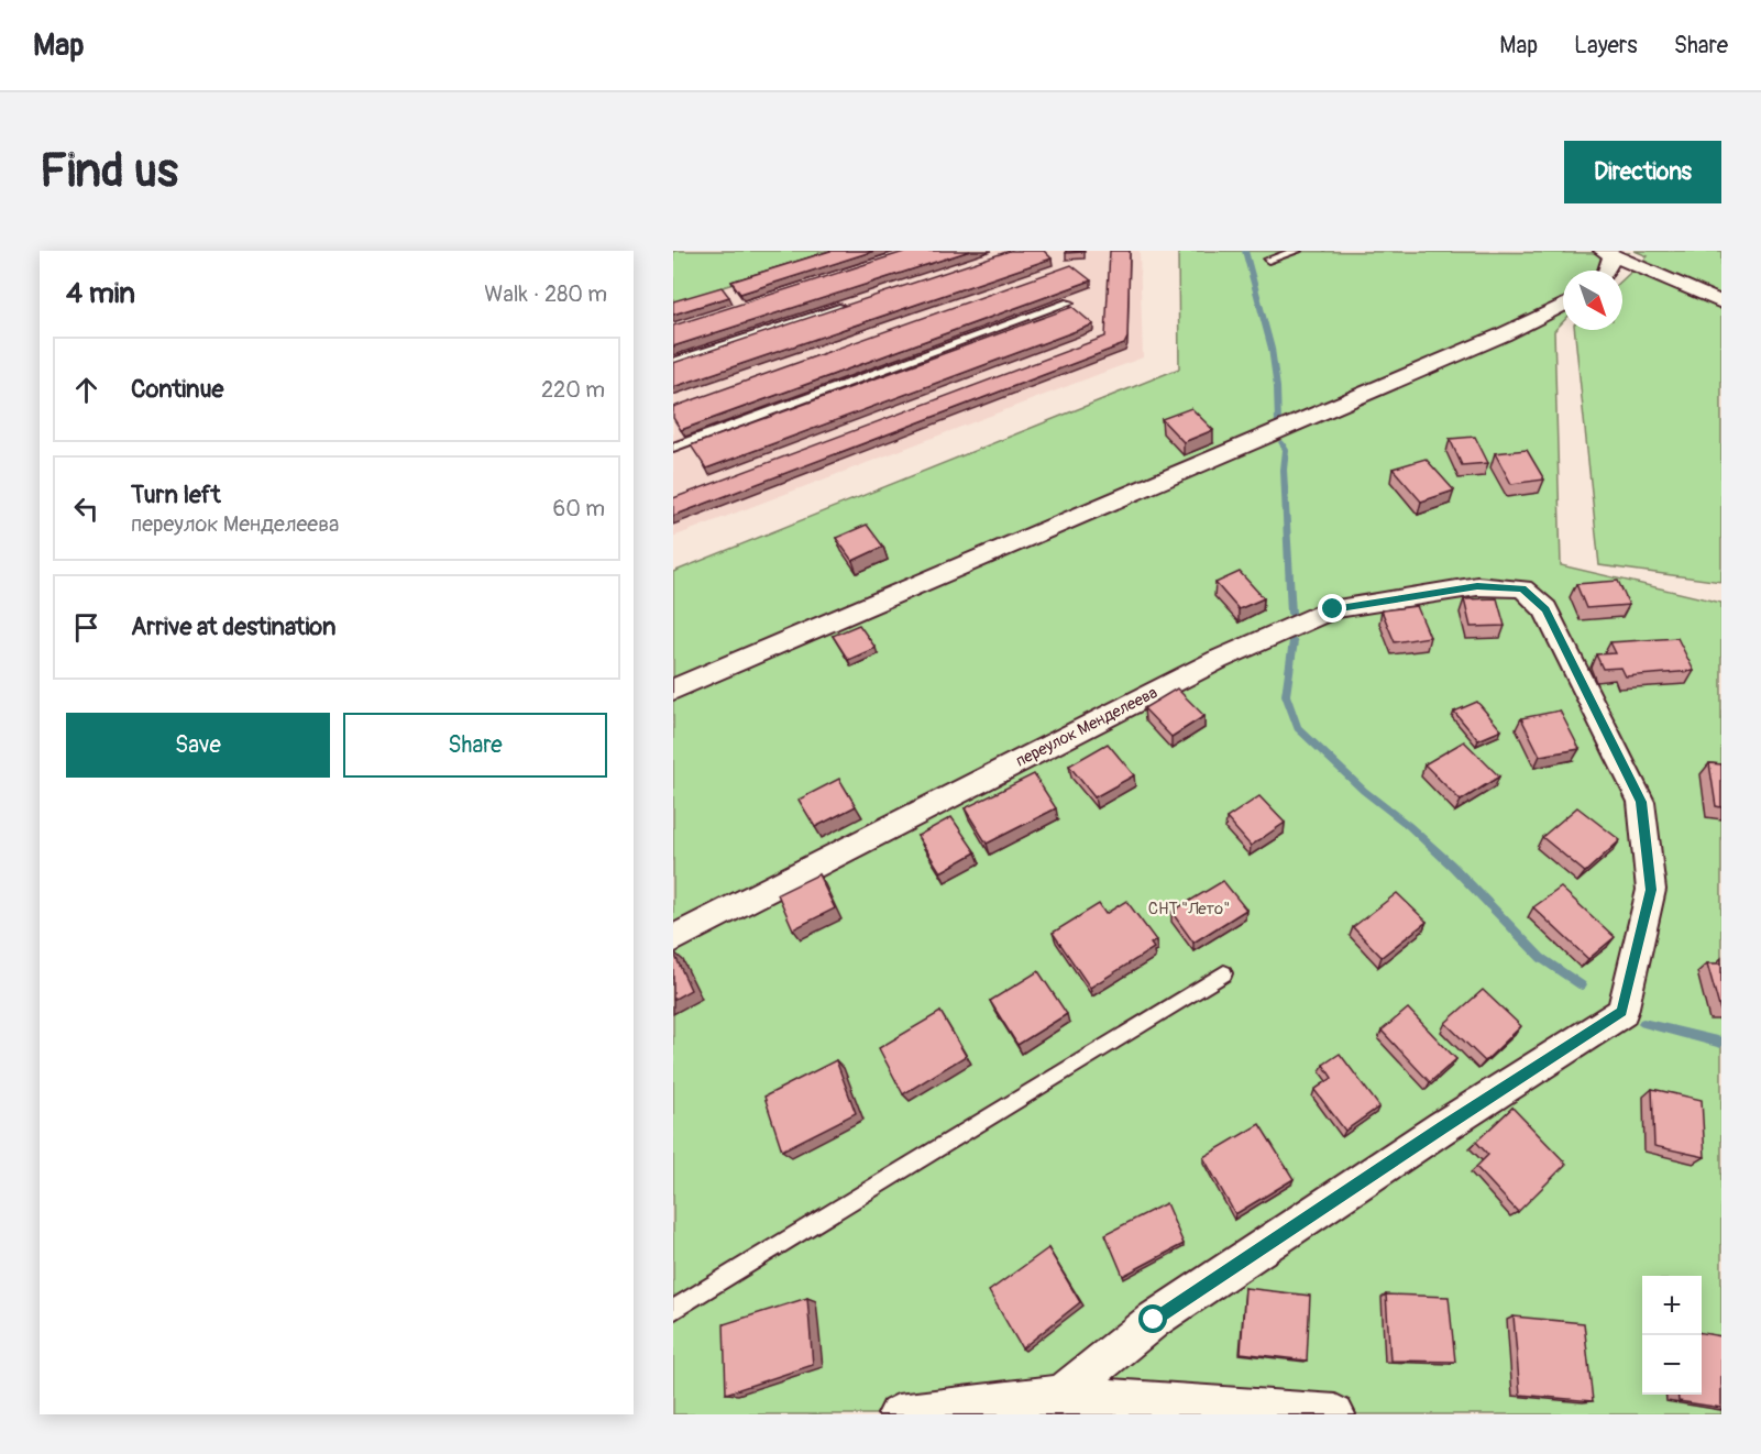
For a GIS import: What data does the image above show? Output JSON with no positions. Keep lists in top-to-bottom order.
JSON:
{
  "streets": {
    "street": ["переулок Менделеева"]
  },
  "parks": ["СНТ \"Лето\""],
  "north": "bottom right",
  "page": {
    "header": "Map",
    "nav": ["Map", "Layers", "Share"],
    "buttons": [
      "Directions",
      ["Save", "Share"]
    ],
    "title": "Find us",
    "heading": ["4 min", "Walk · 280 m"],
    "list": [
      ["Continue", "220 m"],
      ["Turn left", "переулок Менделеева", "60 m"],
      "Arrive at destination"
    ],
    "map_buttons": ["+", "−"]
  }
}
